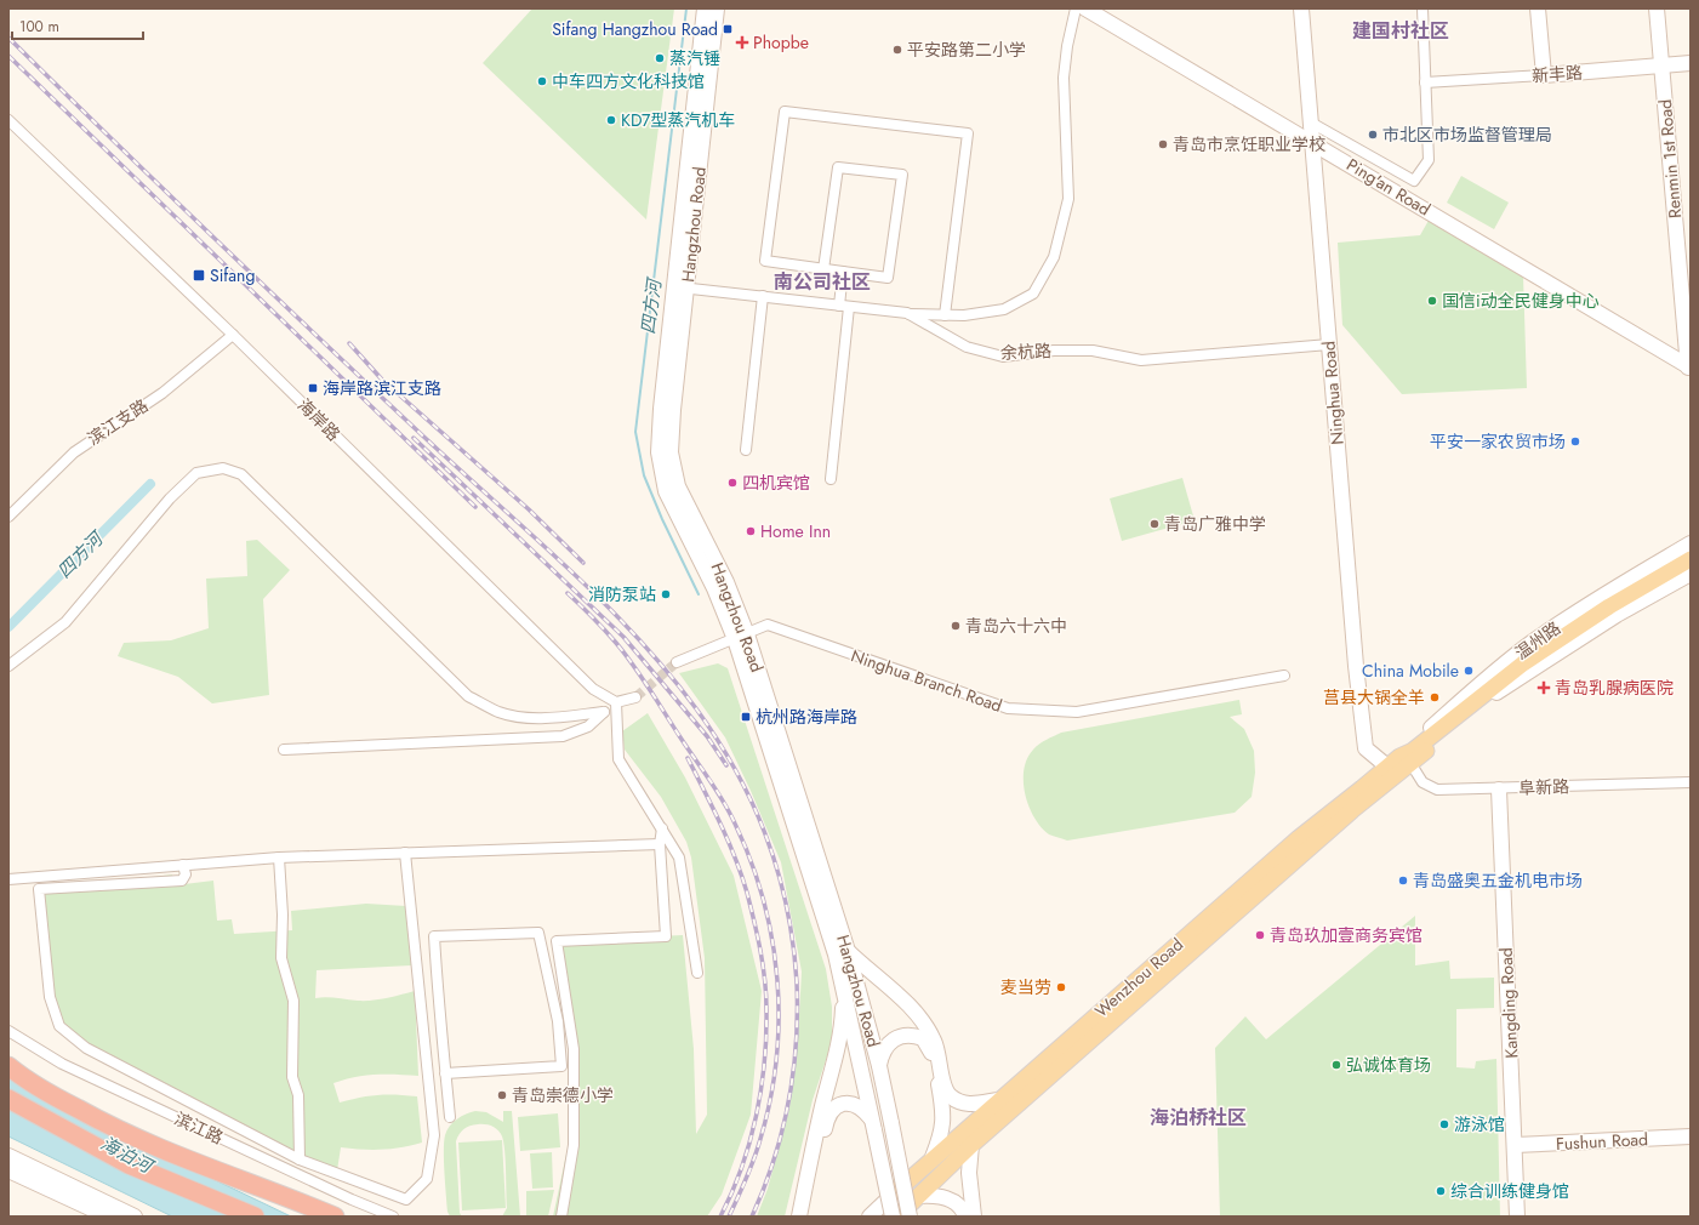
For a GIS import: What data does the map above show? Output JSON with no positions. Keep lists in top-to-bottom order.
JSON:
{
  "streets": {
    "main road": [
      "新丰路",
      "Renmin 1st Road",
      "Ping'an Road",
      "Hangzhou Road",
      "Ninghua Road",
      "温州路",
      "Wenzhou Road",
      "Kangding Road",
      "Fushun Road"
    ],
    "street": [
      "余杭路",
      "海岸路",
      "滨江支路",
      "Ninghua Branch Road",
      "阜新路",
      "滨江路"
    ]
  },
  "crossings": [
    ["新丰路", "Renmin 1st Road"],
    ["Renmin 1st Road", "Ping'an Road"],
    ["Ping'an Road", "Ninghua Road"],
    ["Hangzhou Road", "余杭路"],
    ["Hangzhou Road", "Ninghua Branch Road"],
    ["Hangzhou Road", "Wenzhou Road"],
    ["余杭路", "Ninghua Road"],
    ["Ninghua Road", "温州路"],
    ["Ninghua Road", "阜新路"],
    ["Ninghua Road", "Wenzhou Road"],
    ["海岸路", "滨江支路"],
    ["温州路", "阜新路"],
    ["温州路", "Wenzhou Road"],
    ["阜新路", "Wenzhou Road"],
    ["阜新路", "Kangding Road"],
    ["Kangding Road", "Fushun Road"]
  ],
  "districts": ["建国村社区", "南公司社区", "海泊桥社区"],
  "water": ["四方河", "海泊河"],
  "places": {
    "transit": [
      "Sifang Hangzhou Road",
      "Sifang",
      "海岸路滨江支路",
      "杭州路海岸路"
    ],
    "health": ["Phopbe", "青岛乳腺病医院"],
    "other": [
      "平安路第二小学",
      "蒸汽锤",
      "中车四方文化科技馆",
      "KD7型蒸汽机车",
      "市北区市场监督管理局",
      "青岛市烹饪职业学校",
      "国信i动全民健身中心",
      "平安一家农贸市场",
      "四机宾馆",
      "青岛广雅中学",
      "Home Inn",
      "消防泵站",
      "青岛六十六中",
      "China Mobile",
      "莒县大锅全羊",
      "青岛盛奥五金机电市场",
      "青岛玖加壹商务宾馆",
      "麦当劳",
      "弘诚体育场",
      "青岛崇德小学",
      "游泳馆",
      "综合训练健身馆"
    ]
  },
  "scale_bar": "100 m"
}
